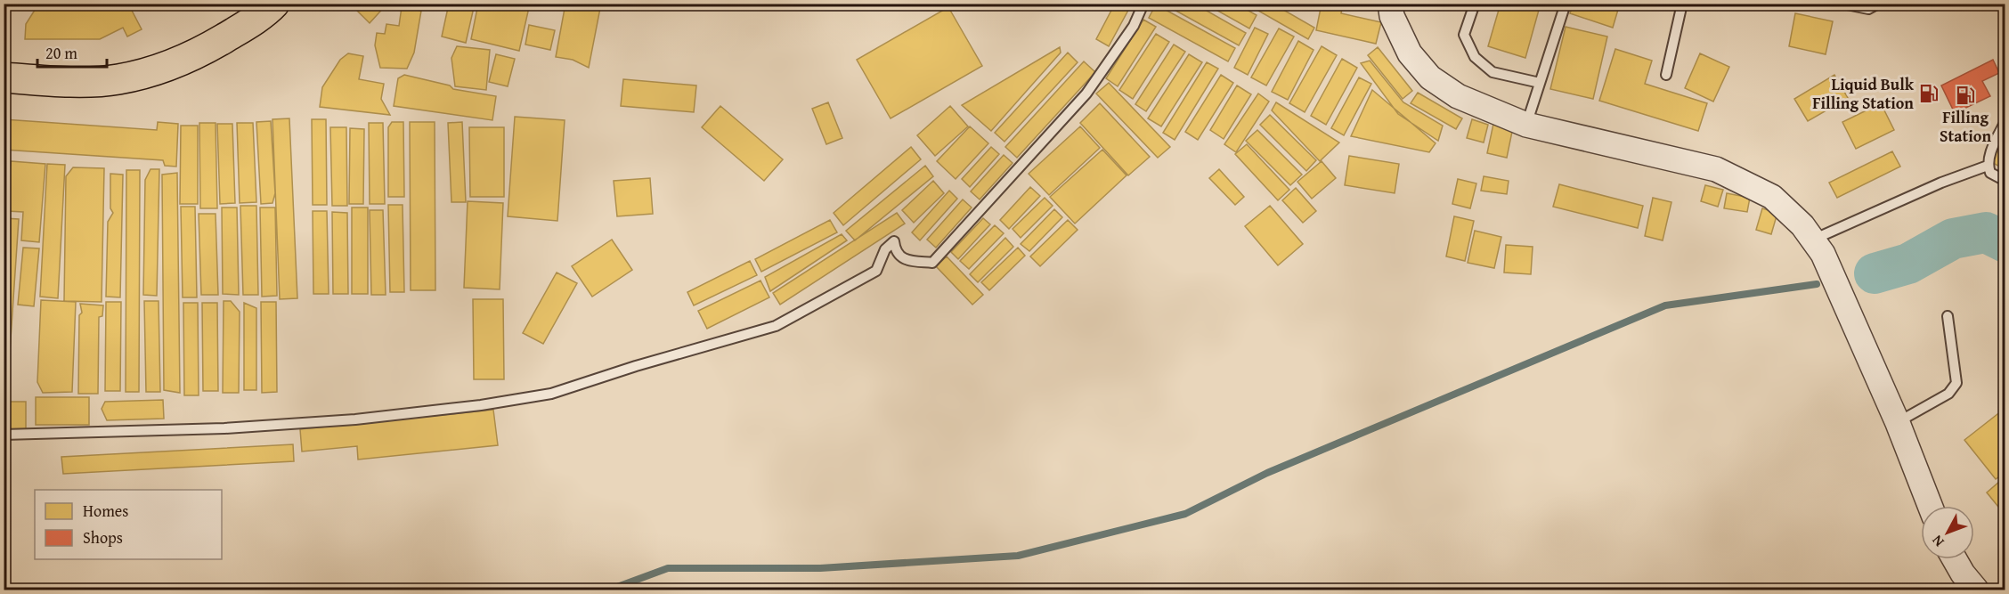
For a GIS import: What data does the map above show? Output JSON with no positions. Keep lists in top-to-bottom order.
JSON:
{
  "places": {
    "fuel station": ["Liquid Bulk Filling Station", "Filling Station"]
  },
  "legend": ["Homes", "Shops"],
  "scale_bar": "20 m",
  "north": "bottom left"
}
